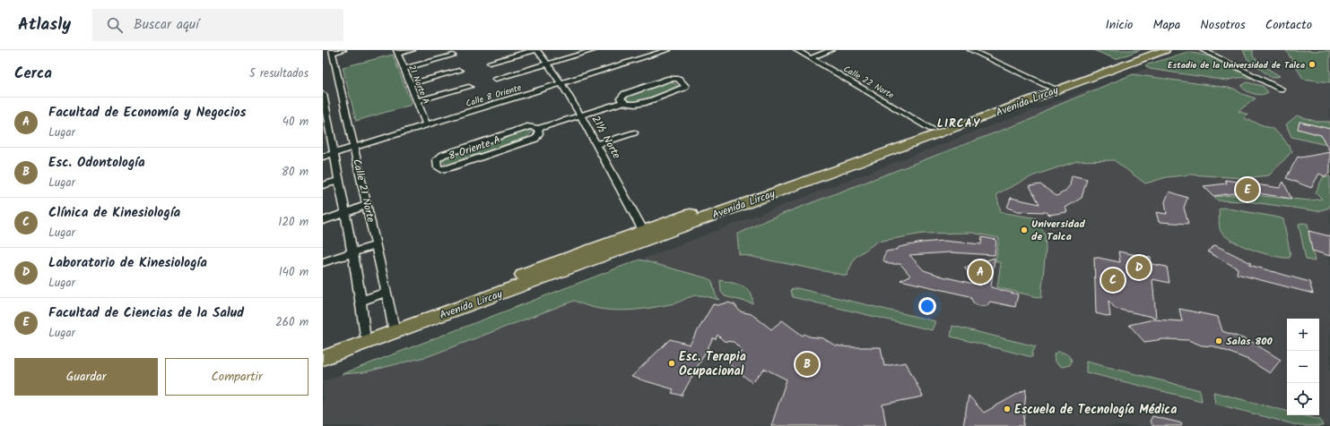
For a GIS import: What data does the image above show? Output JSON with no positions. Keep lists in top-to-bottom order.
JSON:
{
  "streets": {
    "main road": ["Avenida Lircay"],
    "street": [
      "Calle 22 Norte",
      "21 Norte A",
      "Calle 8 Oriente",
      "21½ Norte",
      "8 Oriente A",
      "Calle 21 Norte"
    ]
  },
  "crossings": [
    ["Calle 22 Norte", "Avenida Lircay"],
    ["21 Norte A", "Calle 8 Oriente"],
    ["Calle 8 Oriente", "21½ Norte"],
    ["Calle 8 Oriente", "Calle 21 Norte"],
    ["Avenida Lircay", "21½ Norte"],
    ["Avenida Lircay", "Calle 21 Norte"],
    ["21½ Norte", "8 Oriente A"]
  ],
  "districts": ["LIRCAY"],
  "places": [
    "Estadio de la Universidad de Talca",
    "Universidad de Talca",
    "Salas 800",
    "Esc. Terapia Ocupacional",
    "Escuela de Tecnología Médica"
  ],
  "page": {
    "header": "Atlasly",
    "search": "Buscar aquí",
    "nav": [
      "Inicio",
      "Mapa",
      "Nosotros",
      "Contacto"
    ],
    "heading": ["Cerca", "5 resultados"],
    "list": [
      {
        "mark": "A",
        "name": "Facultad de Economía y Negocios",
        "note": "Lugar",
        "value": "40 m"
      },
      {
        "mark": "B",
        "name": "Esc. Odontología",
        "note": "Lugar",
        "value": "80 m"
      },
      {
        "mark": "C",
        "name": "Clínica de Kinesiología",
        "note": "Lugar",
        "value": "120 m"
      },
      {
        "mark": "D",
        "name": "Laboratorio de Kinesiología",
        "note": "Lugar",
        "value": "140 m"
      },
      {
        "mark": "E",
        "name": "Facultad de Ciencias de la Salud",
        "note": "Lugar",
        "value": "260 m"
      }
    ],
    "pins": [
      "E",
      "D",
      "A",
      "C",
      "B"
    ],
    "map_buttons": ["+", "−"],
    "buttons": ["Guardar", "Compartir"]
  }
}
